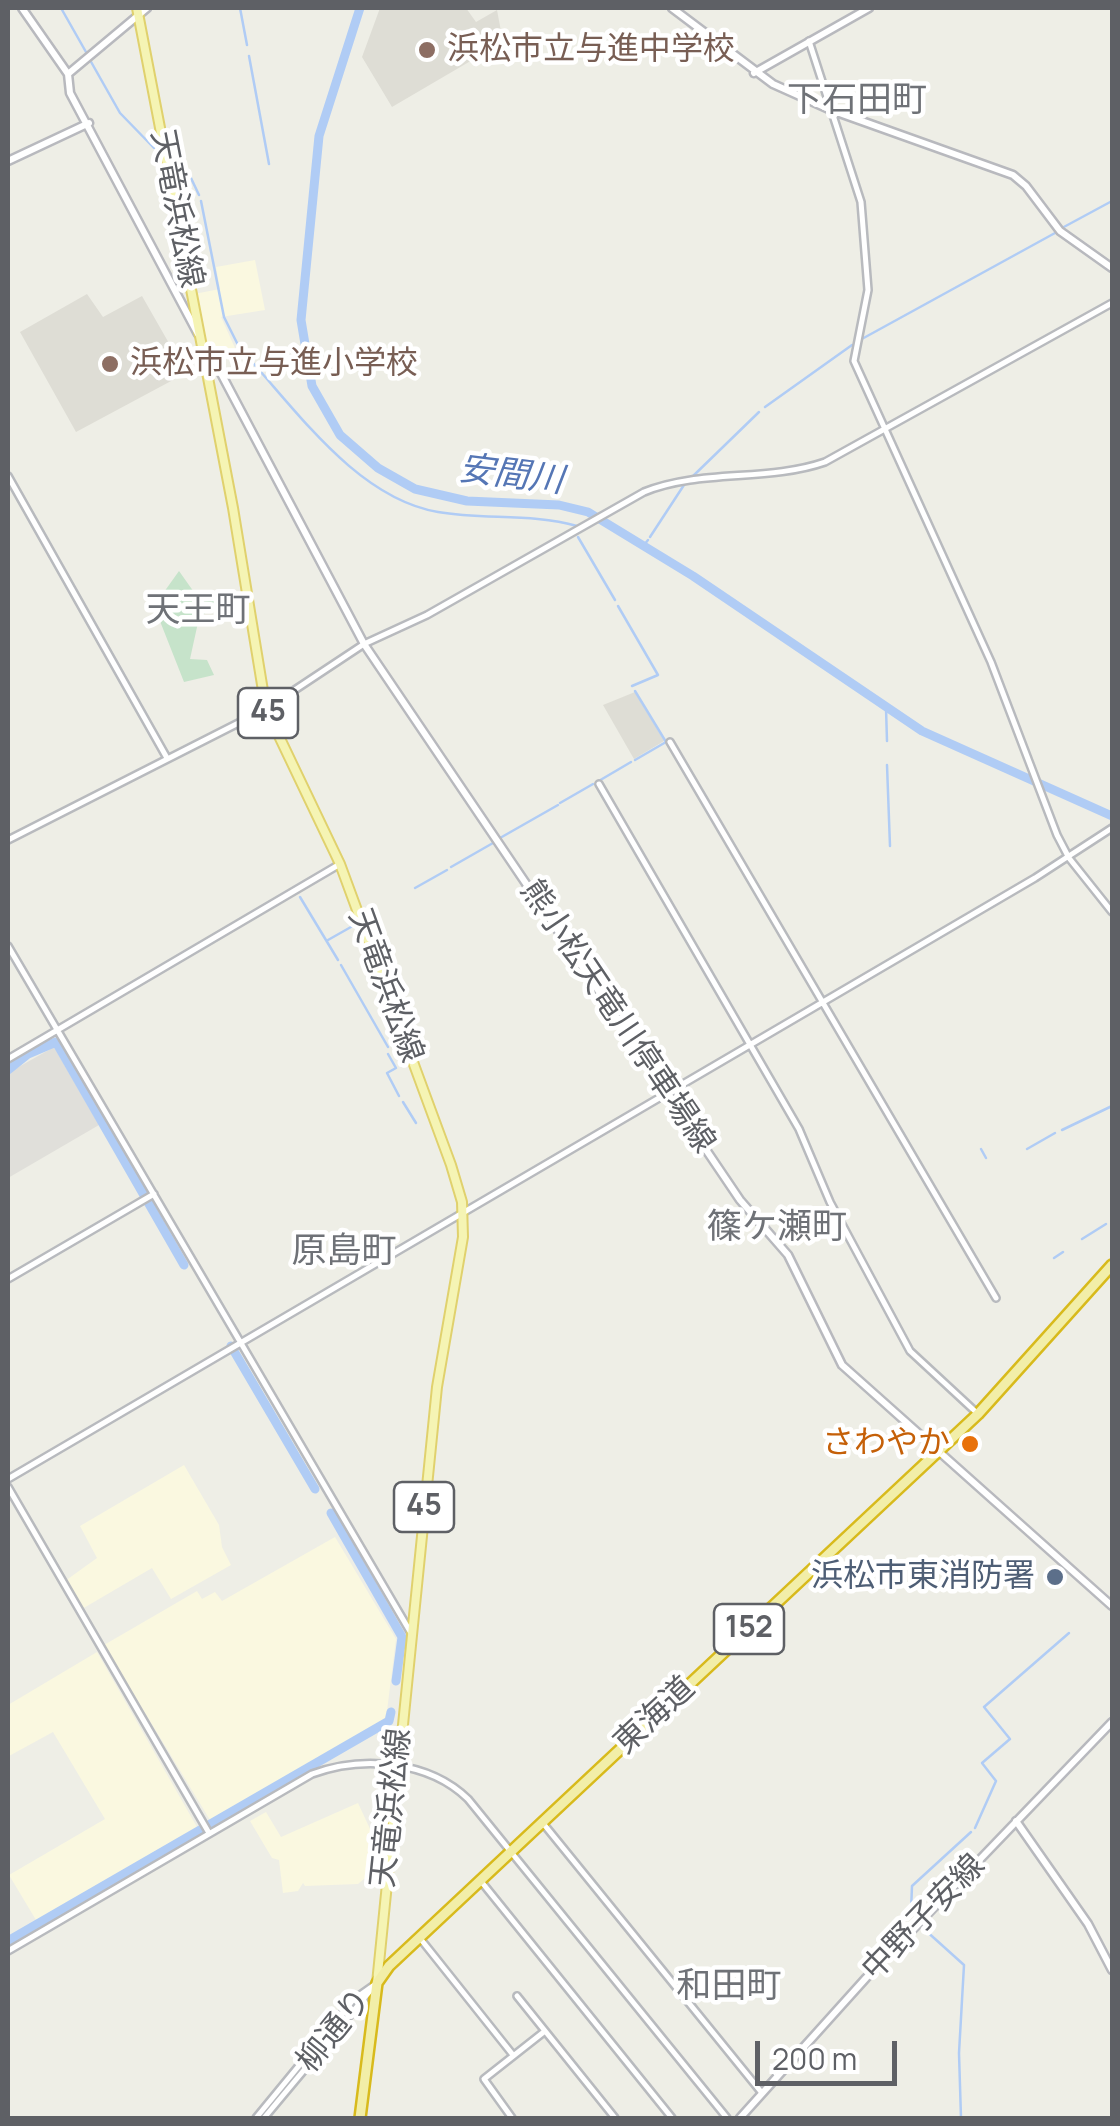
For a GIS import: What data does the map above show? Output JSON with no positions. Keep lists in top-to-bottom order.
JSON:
{
  "streets": {
    "highway": ["152", "東海道"],
    "main road": [
      "天竜浜松線",
      "45",
      "熊小松天竜川停車場線",
      "中野子安線"
    ],
    "street": ["柳通り"]
  },
  "crossings": [
    ["天竜浜松線", "熊小松天竜川停車場線"],
    ["天竜浜松線", "東海道"],
    ["天竜浜松線", "柳通り"],
    ["熊小松天竜川停車場線", "東海道"],
    ["東海道", "柳通り"]
  ],
  "districts": [
    "下石田町",
    "天王町",
    "篠ケ瀬町",
    "原島町",
    "和田町"
  ],
  "water": ["安間川"],
  "places": [
    "浜松市立与進中学校",
    "浜松市立与進小学校",
    "さわやか",
    "浜松市東消防署"
  ],
  "scale_bar": "200 m"
}
